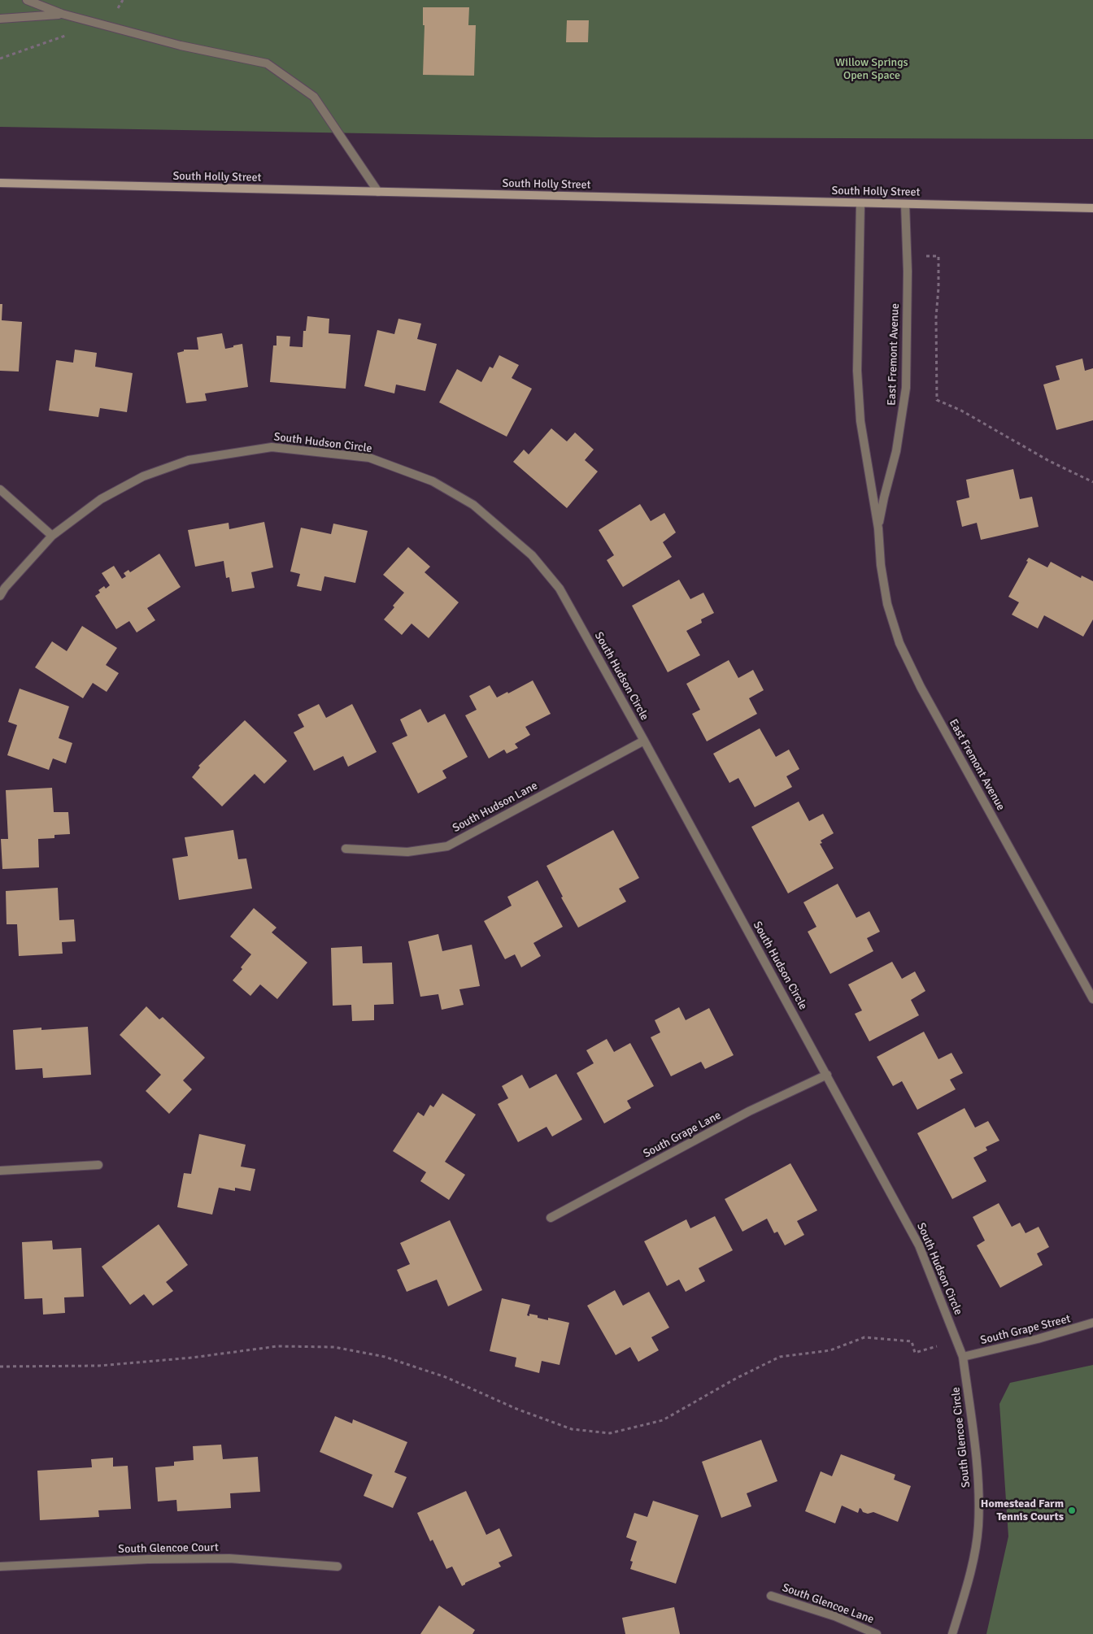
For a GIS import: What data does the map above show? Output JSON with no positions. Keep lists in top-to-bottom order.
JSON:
{
  "streets": {
    "main road": ["South Holly Street"],
    "street": [
      "East Fremont Avenue",
      "South Hudson Circle",
      "South Hudson Lane",
      "South Grape Lane",
      "South Grape Street",
      "South Glencoe Circle",
      "South Glencoe Court",
      "South Glencoe Lane"
    ]
  },
  "crossings": [
    ["South Holly Street", "East Fremont Avenue"],
    ["South Hudson Circle", "South Hudson Lane"],
    ["South Hudson Circle", "South Grape Lane"],
    ["South Hudson Circle", "South Grape Street"],
    ["South Hudson Circle", "South Glencoe Circle"],
    ["South Grape Street", "South Glencoe Circle"]
  ],
  "parks": ["Willow Springs Open Space"],
  "places": ["Homestead Farm Tennis Courts"]
}
